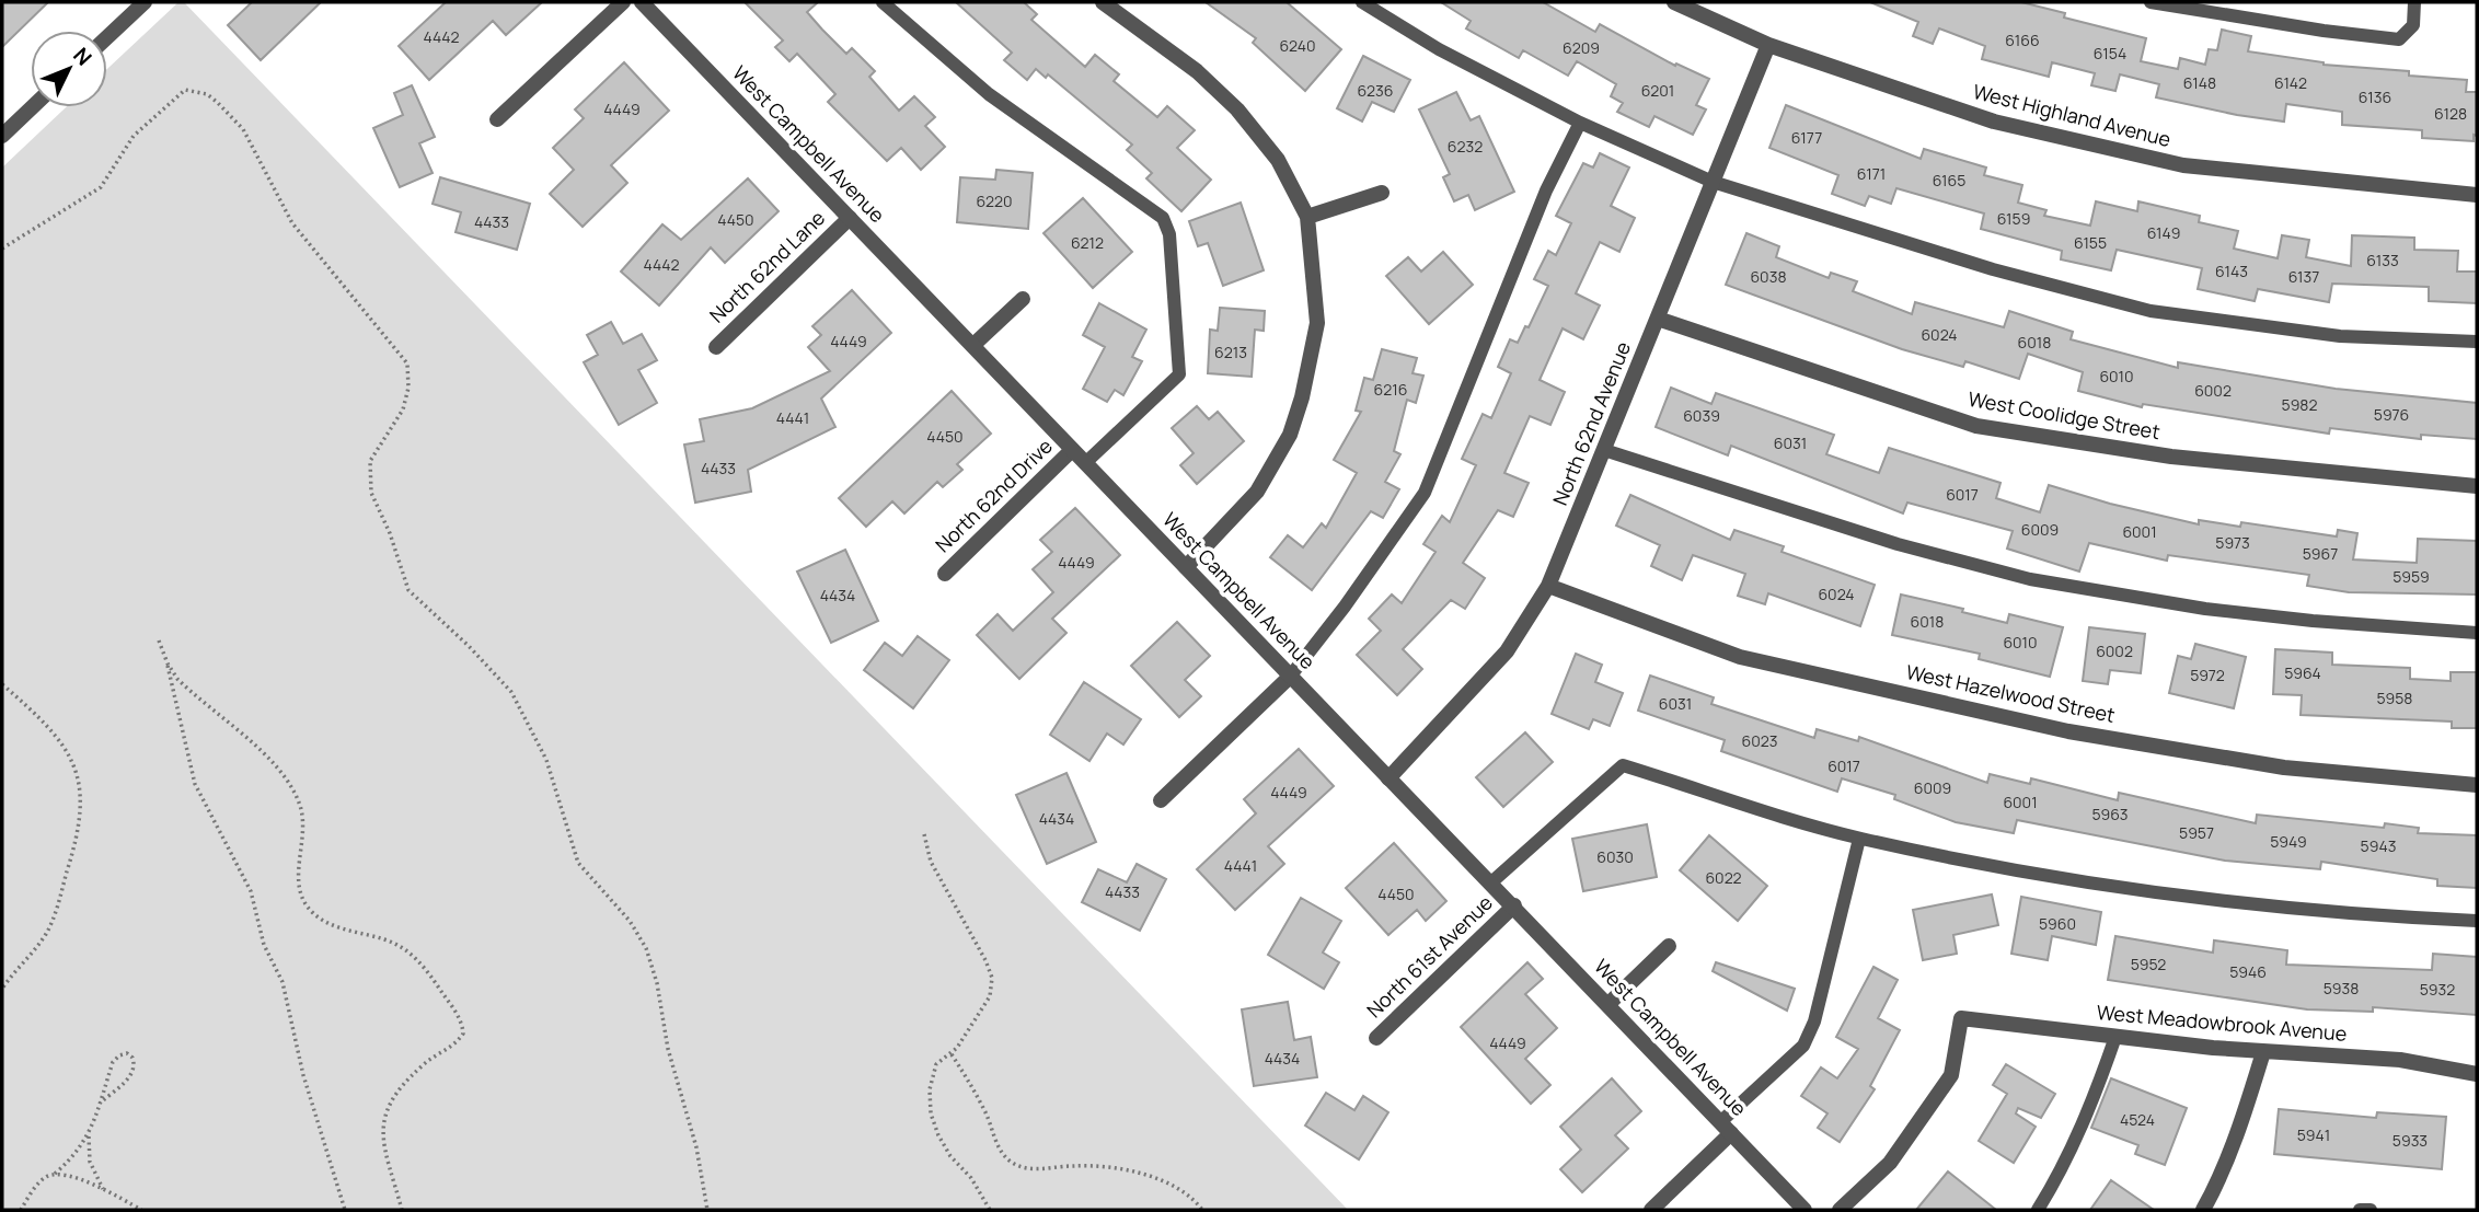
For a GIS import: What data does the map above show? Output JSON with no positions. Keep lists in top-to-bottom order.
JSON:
{
  "streets": {
    "street": [
      "West Highland Avenue",
      "West Campbell Avenue",
      "North 62nd Lane",
      "West Coolidge Street",
      "North 62nd Avenue",
      "North 62nd Drive",
      "West Hazelwood Street",
      "North 61st Avenue",
      "West Meadowbrook Avenue"
    ]
  },
  "crossings": [
    ["West Highland Avenue", "North 62nd Avenue"],
    ["West Campbell Avenue", "North 62nd Lane"],
    ["West Campbell Avenue", "North 62nd Avenue"],
    ["West Campbell Avenue", "North 62nd Drive"],
    ["West Campbell Avenue", "North 61st Avenue"],
    ["West Coolidge Street", "North 62nd Avenue"],
    ["North 62nd Avenue", "West Hazelwood Street"]
  ],
  "house_numbers": [
    "4442",
    "6166",
    "6240",
    "6209",
    "6154",
    "6148",
    "6142",
    "6236",
    "6201",
    "6136",
    "4449",
    "6128",
    "6177",
    "6232",
    "6171",
    "6165",
    "6220",
    "6159",
    "4450",
    "4433",
    "6149",
    "6212",
    "6155",
    "6133",
    "4442",
    "6143",
    "6038",
    "6137",
    "6024",
    "4449",
    "6018",
    "6213",
    "6010",
    "6216",
    "6002",
    "5982",
    "5976",
    "6039",
    "4441",
    "4450",
    "6031",
    "4433",
    "6017",
    "6009",
    "6001",
    "5973",
    "5967",
    "4449",
    "5959",
    "6024",
    "4434",
    "6018",
    "6010",
    "6002",
    "5964",
    "5972",
    "5958",
    "6031",
    "6023",
    "6017",
    "6009",
    "4449",
    "6001",
    "5963",
    "4434",
    "5957",
    "5949",
    "5943",
    "6030",
    "4441",
    "6022",
    "4433",
    "4450",
    "5960",
    "5952",
    "5946",
    "5938",
    "5932",
    "4449",
    "4434",
    "4524",
    "5941",
    "5933"
  ],
  "north": "top right"
}
